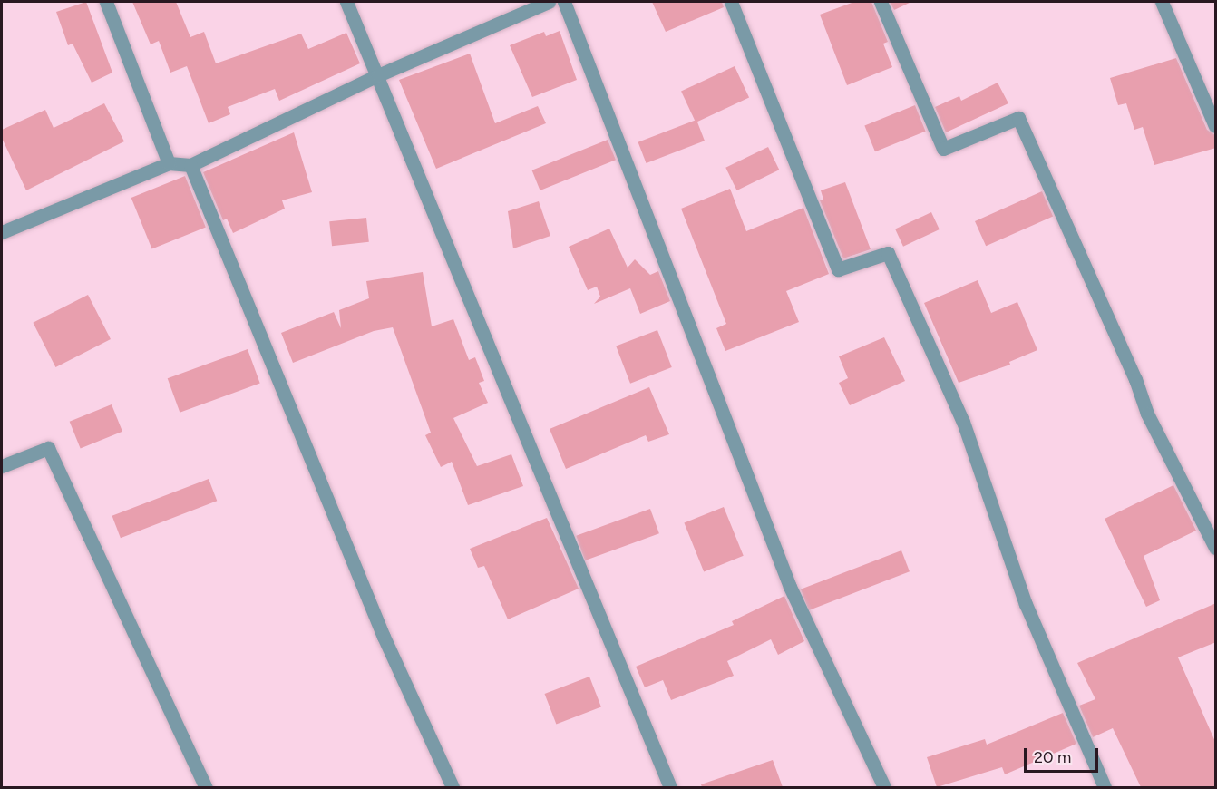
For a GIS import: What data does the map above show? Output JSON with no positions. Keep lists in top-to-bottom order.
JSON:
{
  "scale_bar": "20 m"
}
